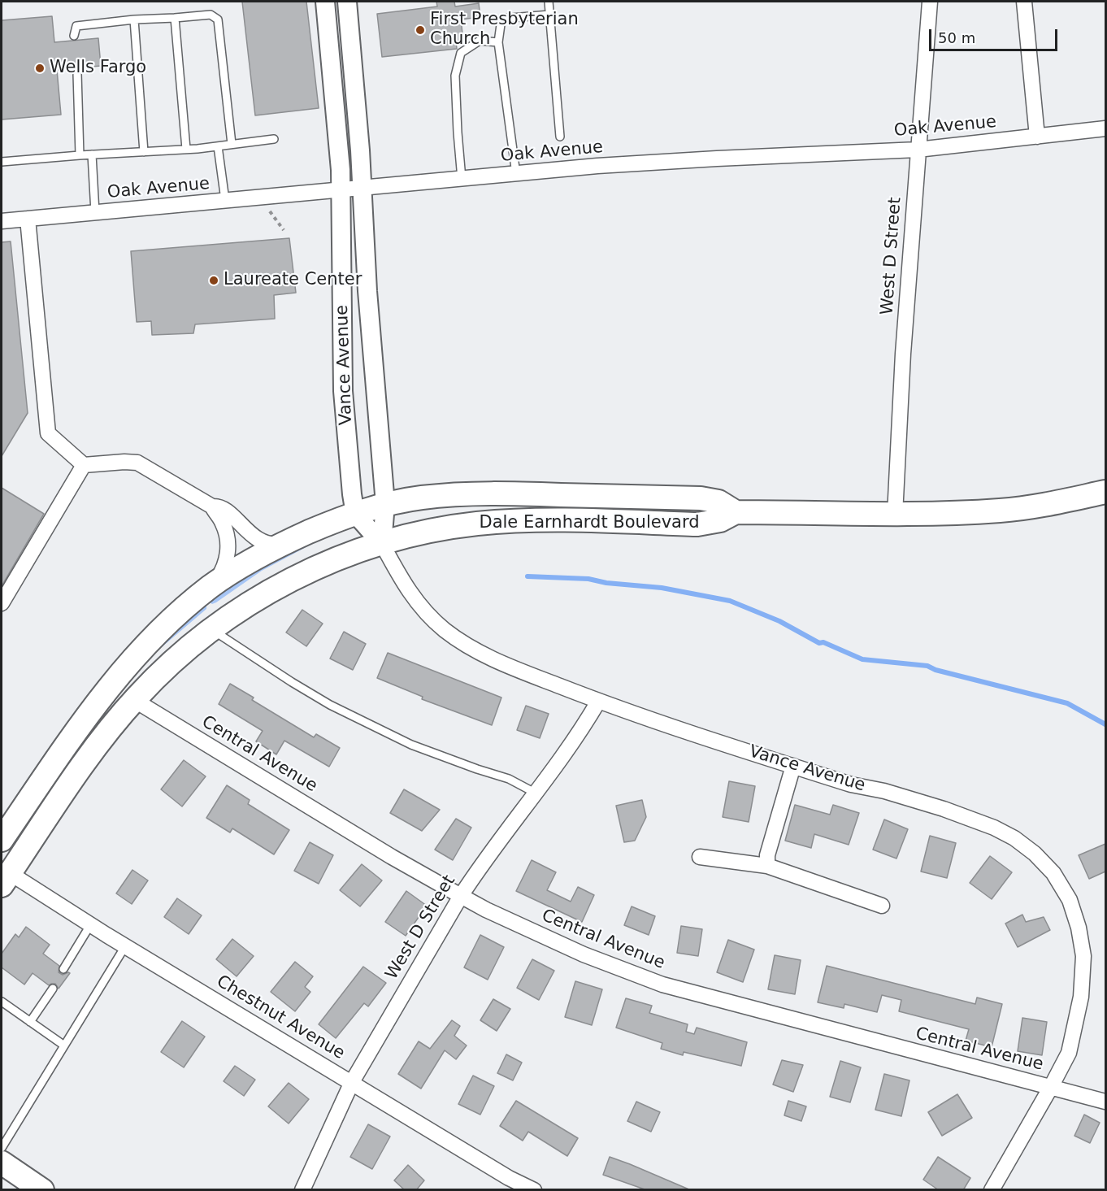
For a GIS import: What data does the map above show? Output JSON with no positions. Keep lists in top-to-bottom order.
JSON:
{
  "streets": {
    "main road": ["Dale Earnhardt Boulevard"],
    "street": [
      "Oak Avenue",
      "West D Street",
      "Vance Avenue",
      "Central Avenue",
      "Chestnut Avenue"
    ]
  },
  "crossings": [
    ["Oak Avenue", "West D Street"],
    ["Oak Avenue", "Vance Avenue"],
    ["West D Street", "Vance Avenue"],
    ["West D Street", "Dale Earnhardt Boulevard"],
    ["West D Street", "Central Avenue"],
    ["West D Street", "Chestnut Avenue"],
    ["Vance Avenue", "Dale Earnhardt Boulevard"],
    ["Vance Avenue", "Central Avenue"],
    ["Dale Earnhardt Boulevard", "Central Avenue"],
    ["Dale Earnhardt Boulevard", "Chestnut Avenue"]
  ],
  "places": ["First Presbyterian Church", "Wells Fargo", "Laureate Center"],
  "scale_bar": "50 m"
}
